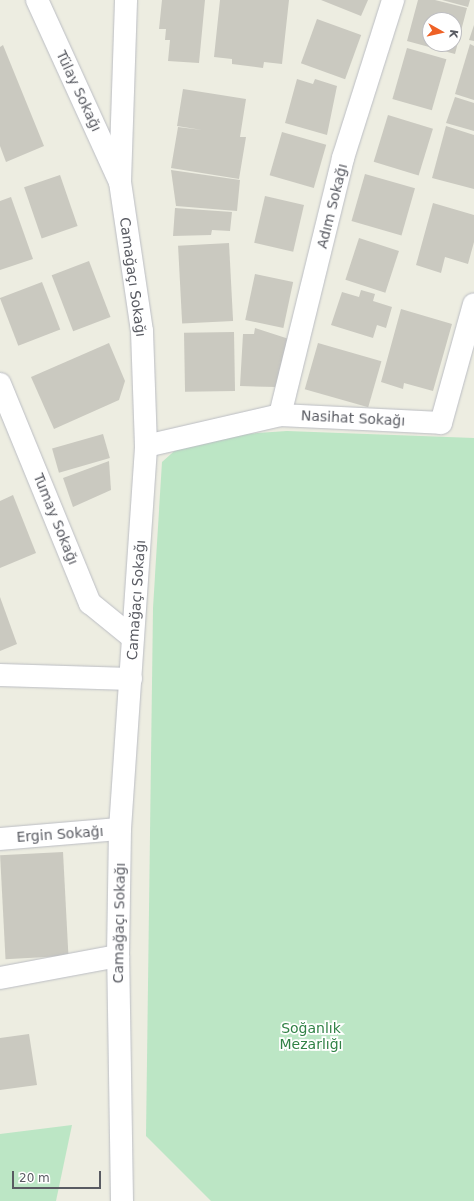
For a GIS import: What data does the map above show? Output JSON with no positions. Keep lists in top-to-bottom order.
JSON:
{
  "streets": {
    "street": [
      "Tülay Sokağı",
      "Adım Sokağı",
      "Camağaçı Sokağı",
      "Nasihat Sokağı",
      "Tumay Sokağı",
      "Ergin Sokağı"
    ]
  },
  "crossings": [
    ["Tülay Sokağı", "Camağaçı Sokağı"],
    ["Adım Sokağı", "Nasihat Sokağı"],
    ["Camağaçı Sokağı", "Nasihat Sokağı"],
    ["Camağaçı Sokağı", "Tumay Sokağı"],
    ["Camağaçı Sokağı", "Ergin Sokağı"]
  ],
  "parks": ["Soğanlık Mezarlığı"],
  "scale_bar": "20 m",
  "north": "right"
}
